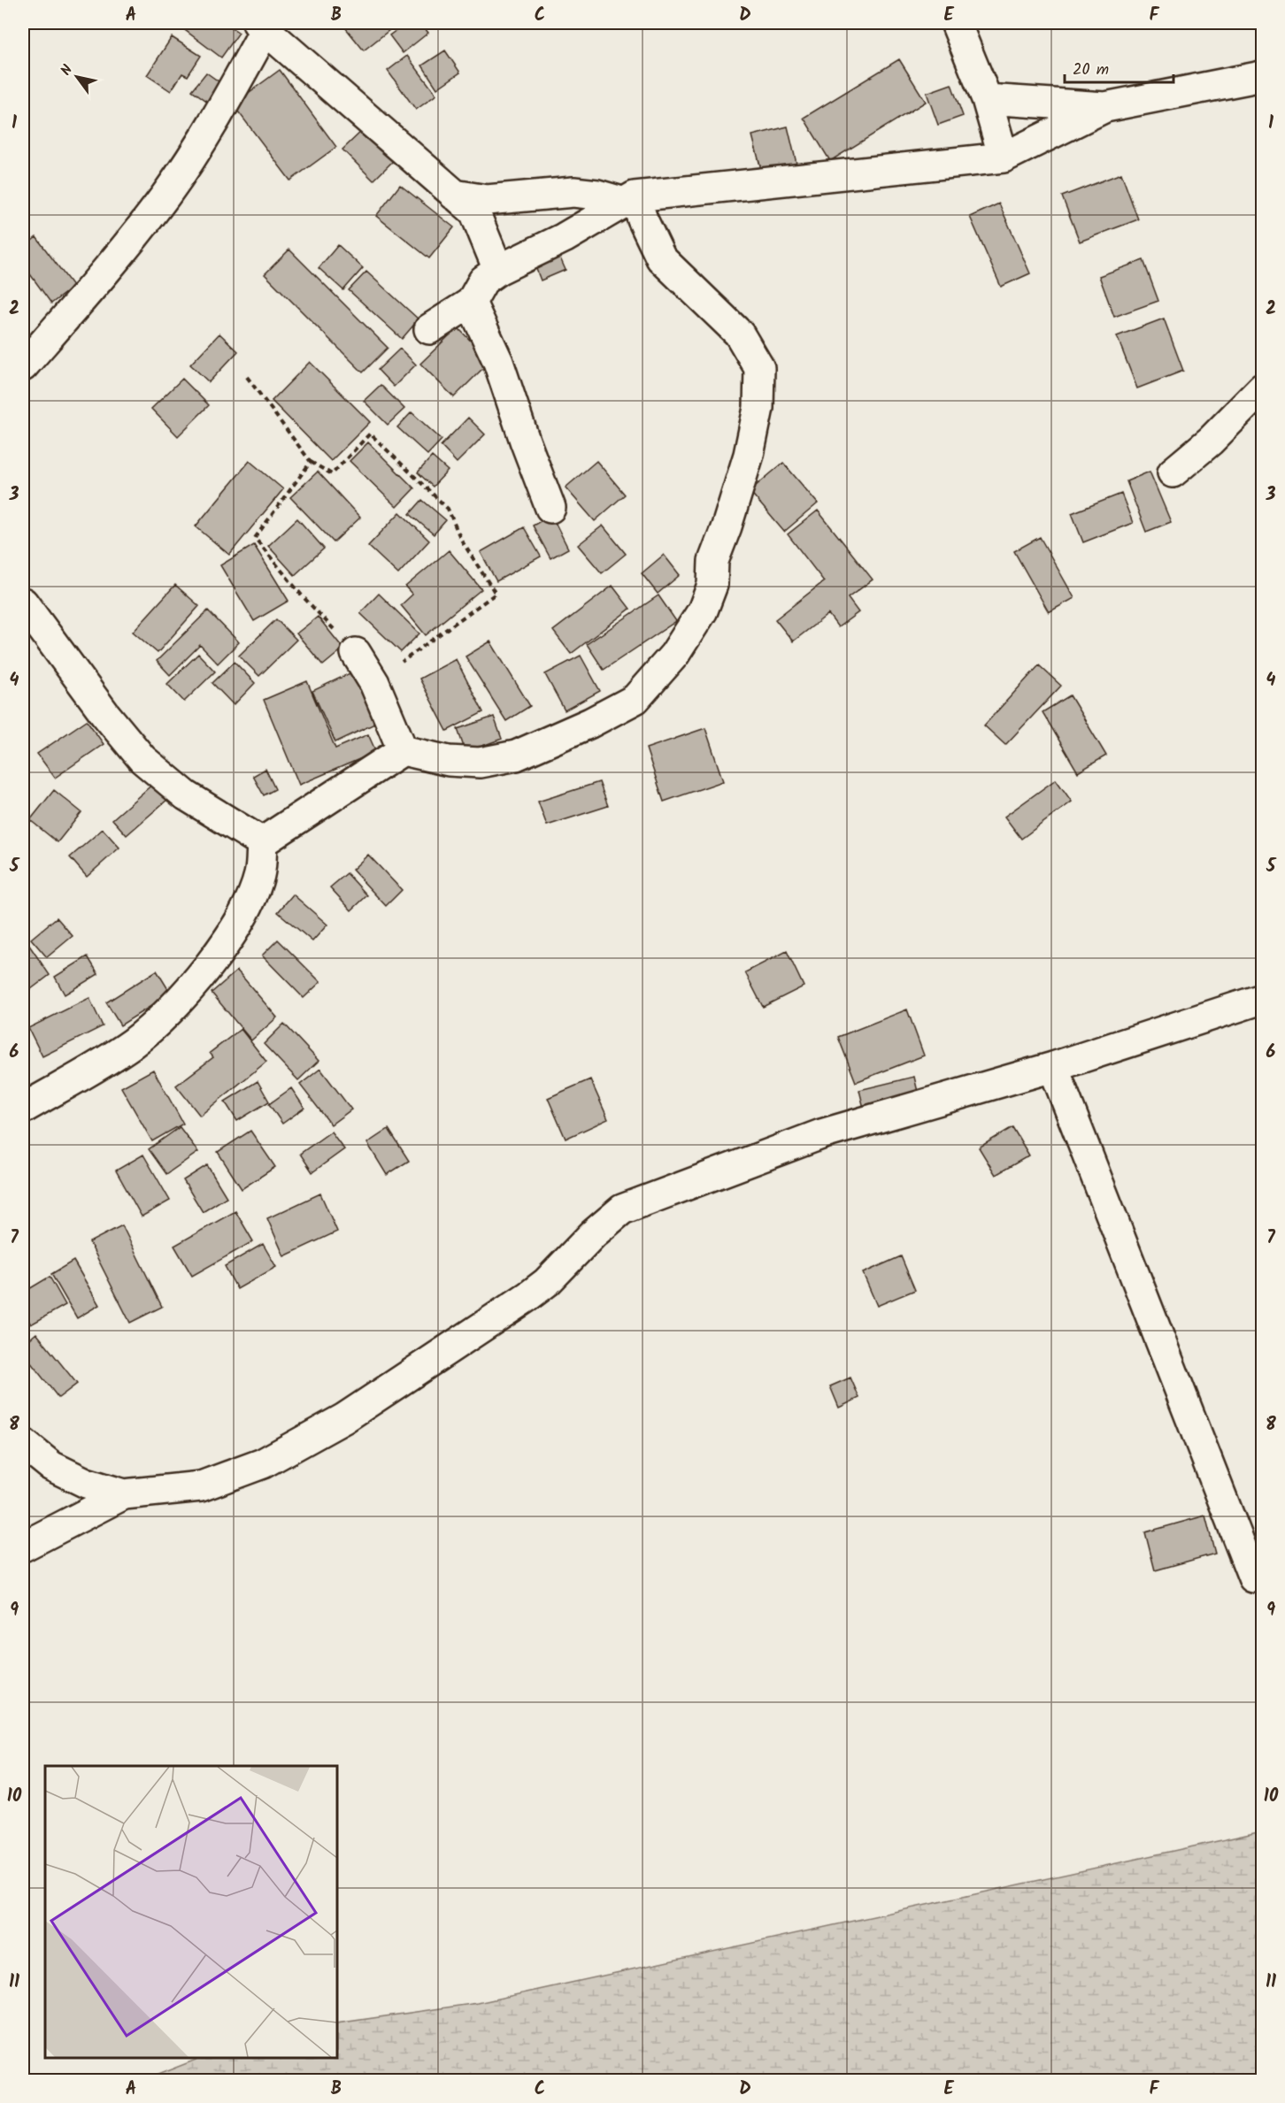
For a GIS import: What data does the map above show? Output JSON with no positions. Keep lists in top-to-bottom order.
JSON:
{
  "scale_bar": "20 m",
  "north": "top left",
  "grid": {
    "columns": [
      "A",
      "B",
      "C",
      "D",
      "E",
      "F"
    ],
    "rows": [
      "1",
      "2",
      "3",
      "4",
      "5",
      "6",
      "7",
      "8",
      "9",
      "10",
      "11"
    ]
  }
}
